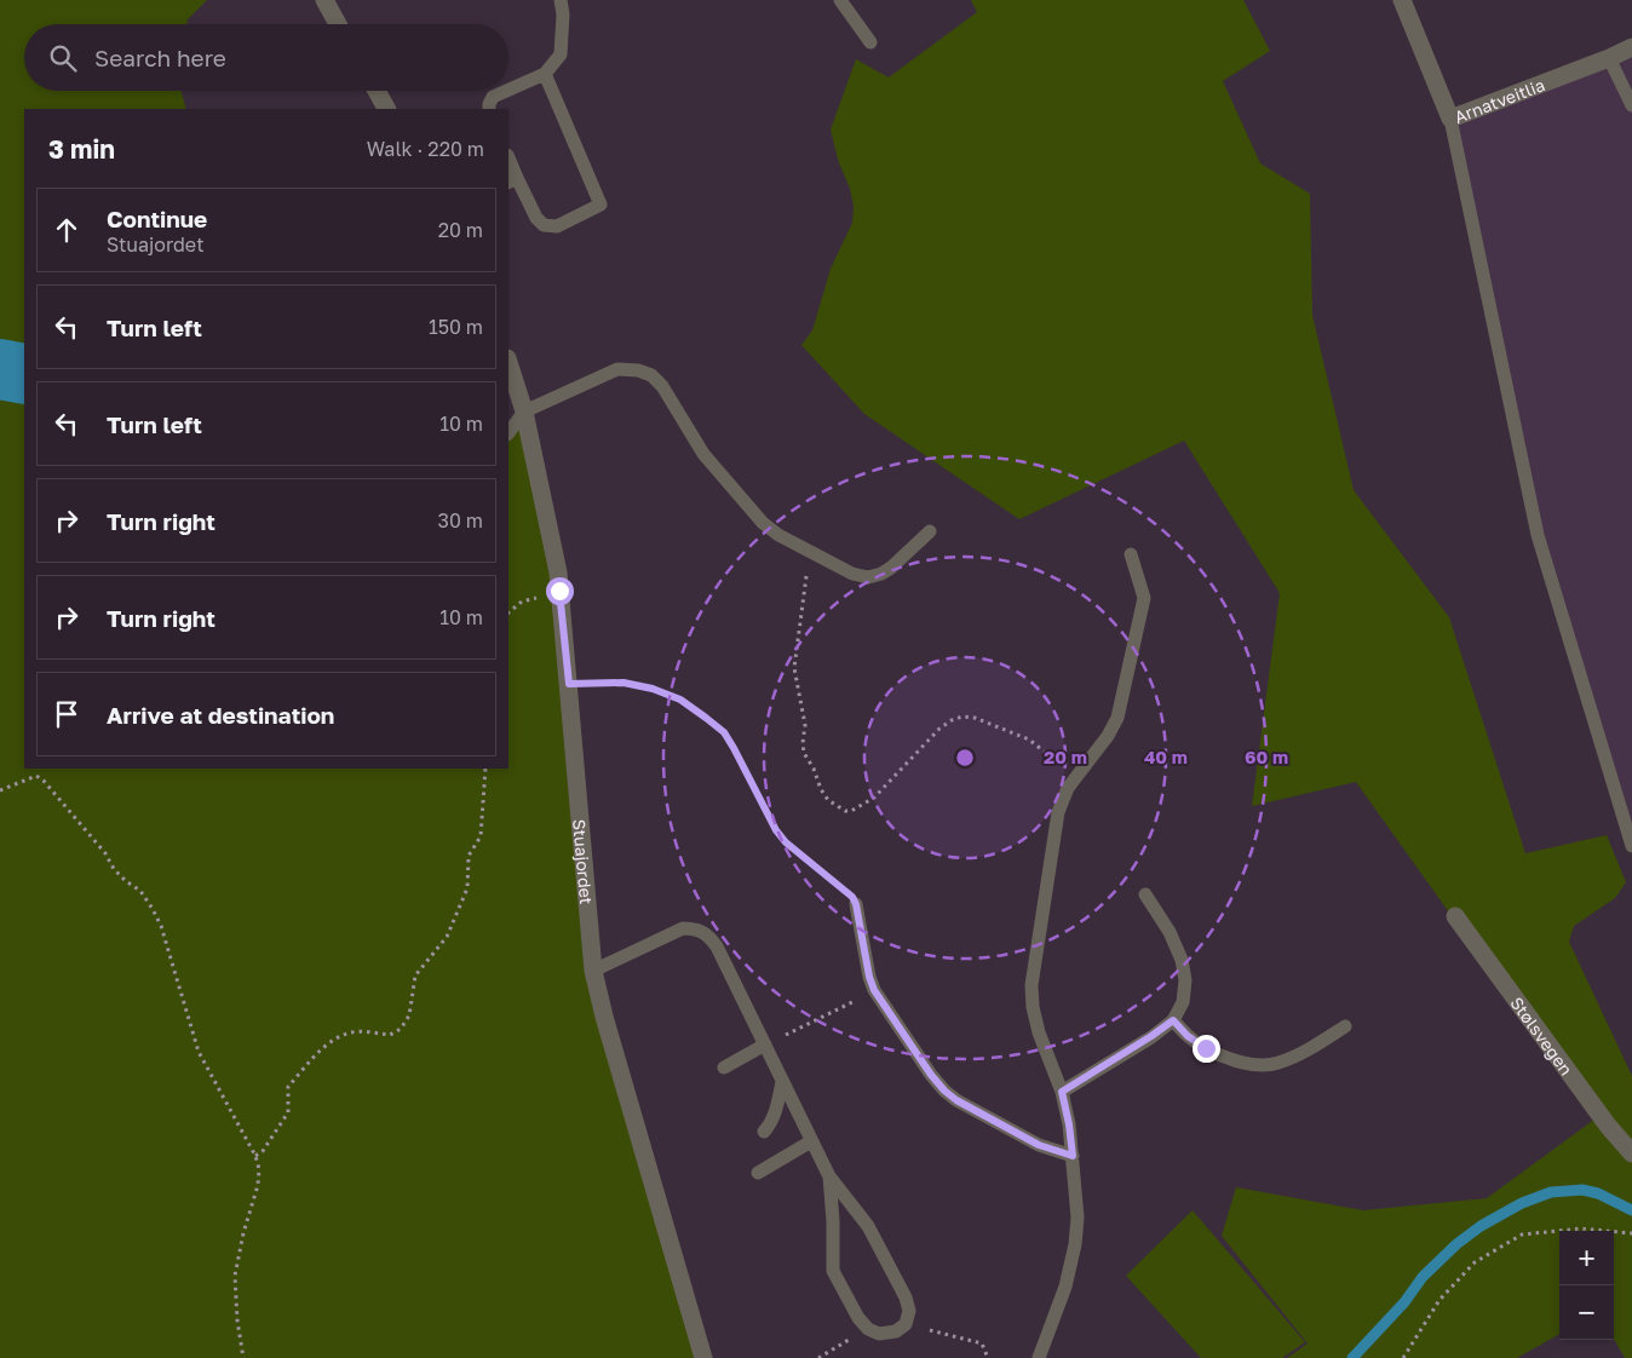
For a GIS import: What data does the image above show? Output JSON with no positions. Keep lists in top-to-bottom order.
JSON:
{
  "streets": {
    "street": ["Arnatveitlia", "Stuajordet", "Stølsvegen"]
  },
  "page": {
    "search": "Search here",
    "heading": ["3 min", "Walk · 220 m"],
    "list": [
      ["Continue", "Stuajordet", "20 m"],
      ["Turn left", "150 m"],
      ["Turn left", "10 m"],
      ["Turn right", "30 m"],
      ["Turn right", "10 m"],
      "Arrive at destination"
    ],
    "map_buttons": ["+", "−"]
  },
  "rings": ["20 m", "40 m", "60 m"]
}
